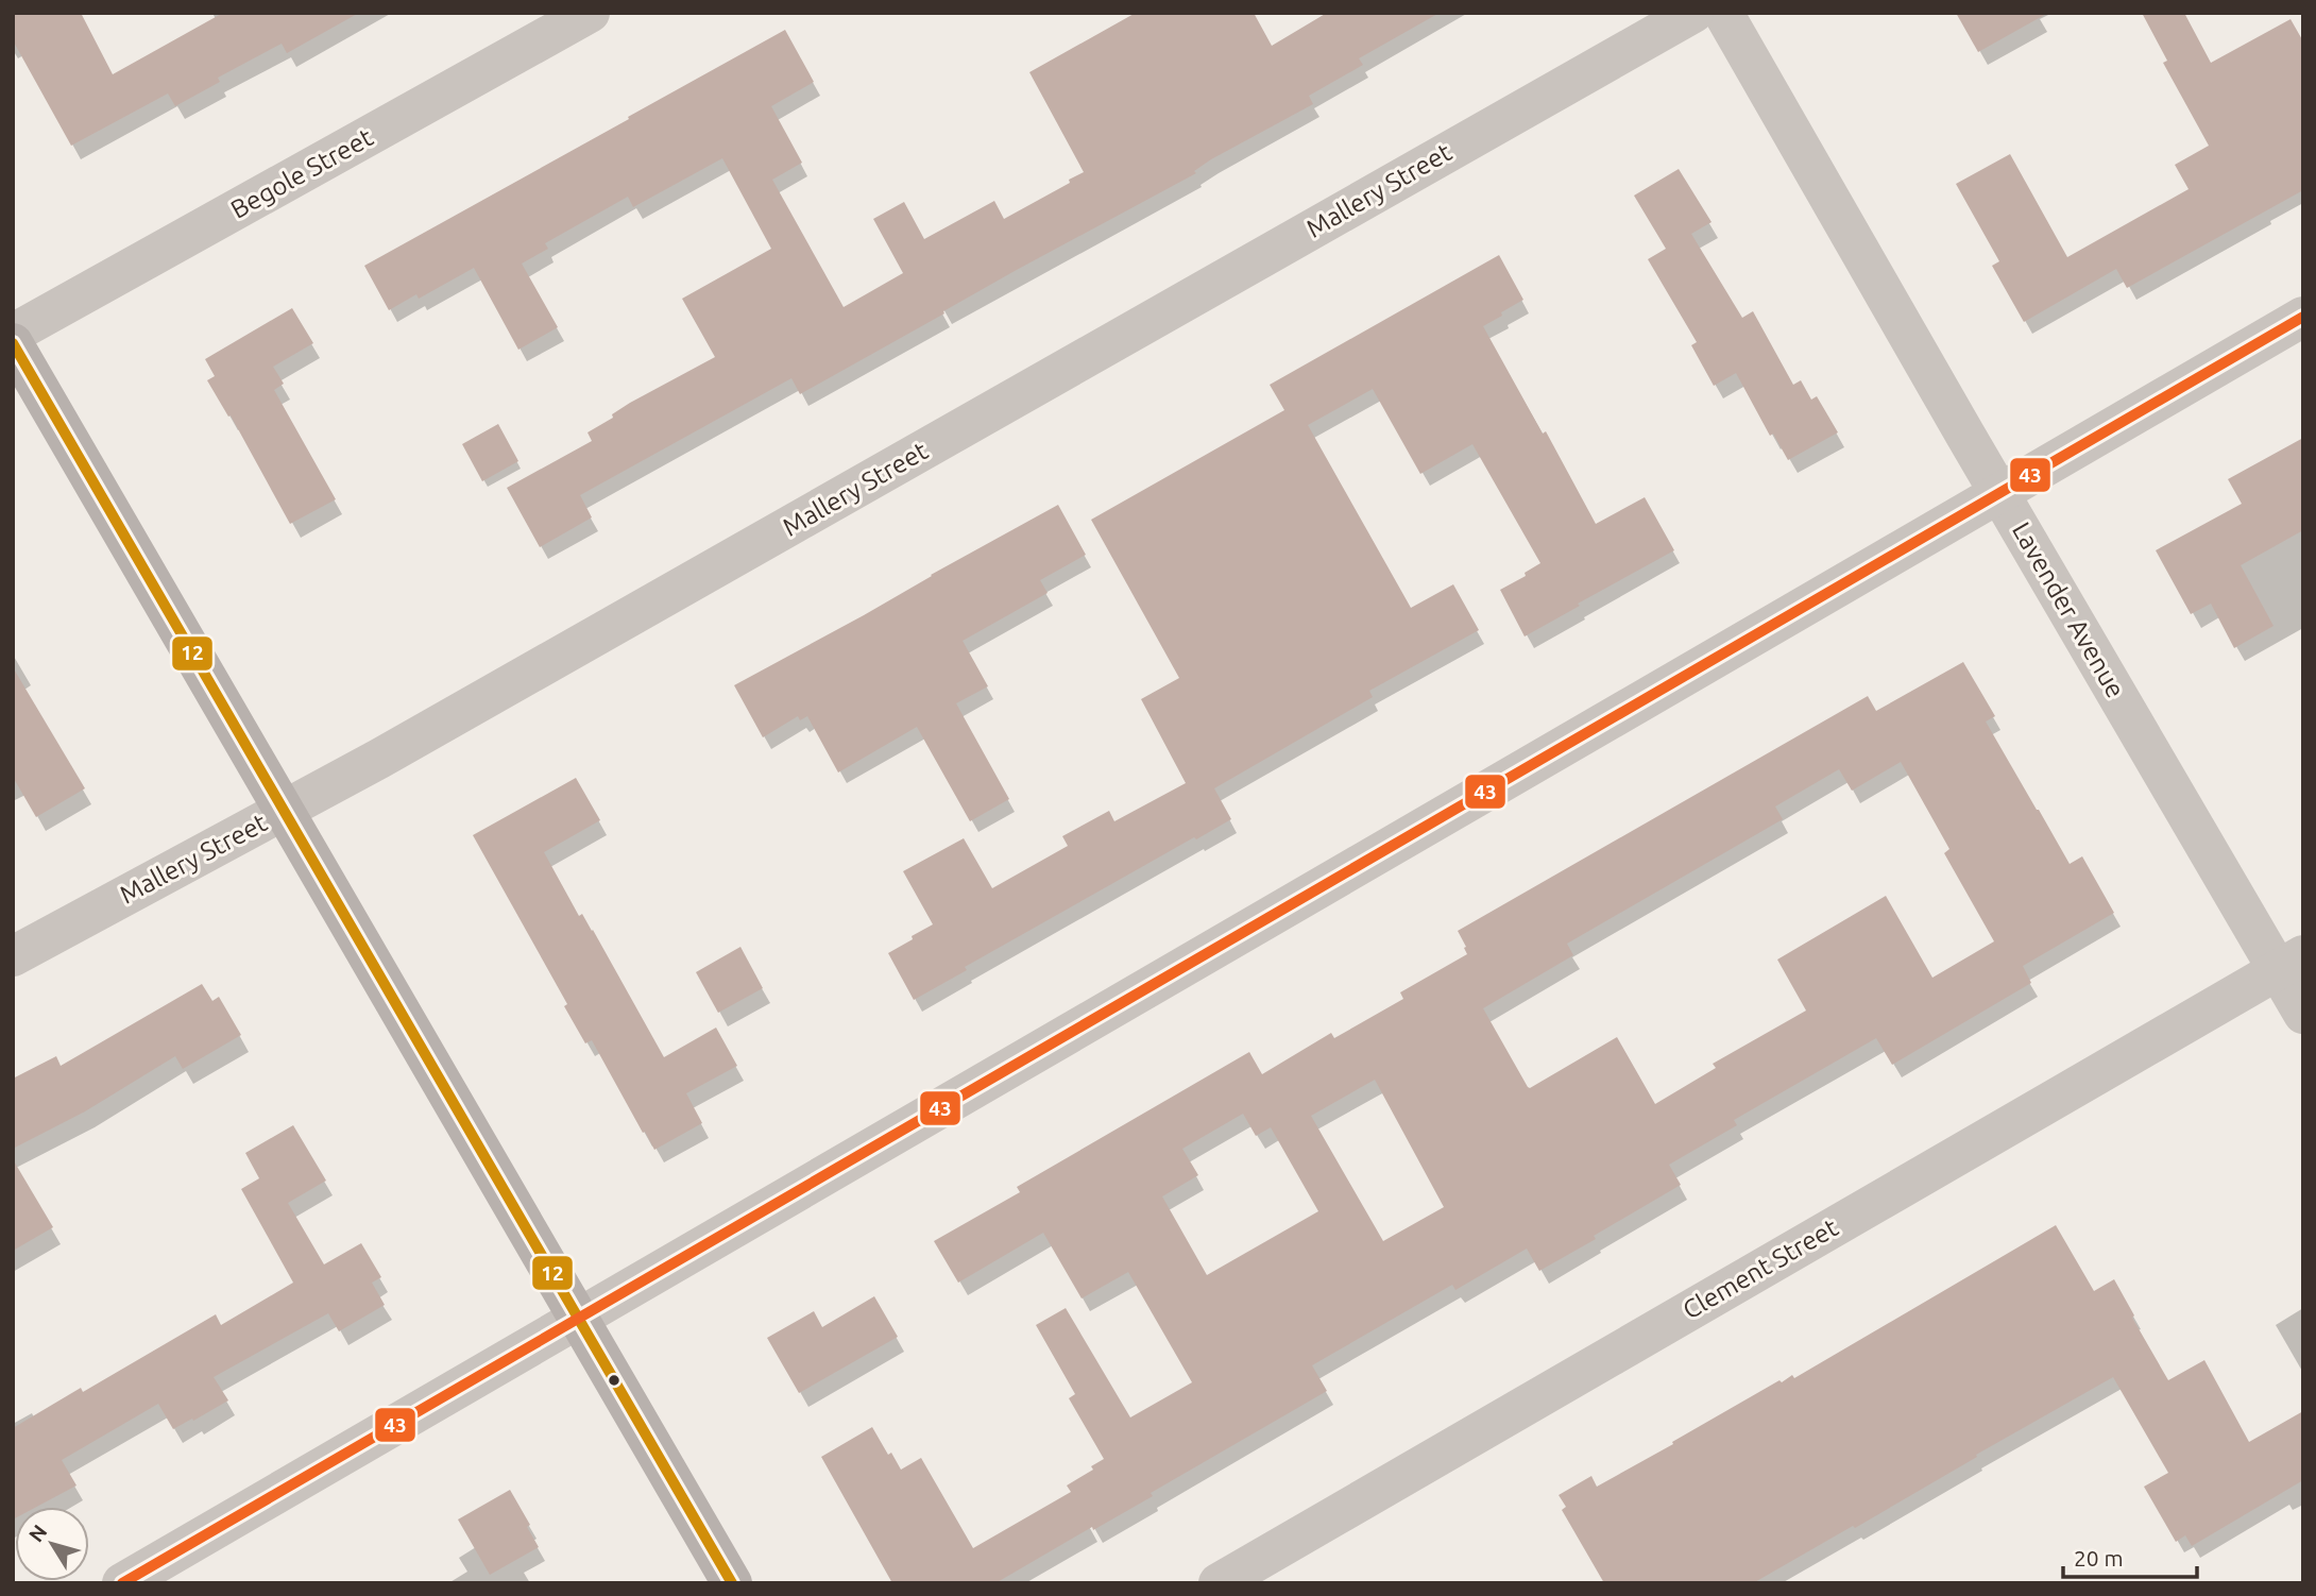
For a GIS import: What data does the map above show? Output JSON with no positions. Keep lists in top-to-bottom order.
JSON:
{
  "streets": {
    "street": [
      "Begole Street",
      "Mallery Street",
      "Lavender Avenue",
      "Clement Street"
    ]
  },
  "crossings": [
    ["Lavender Avenue", "Clement Street"]
  ],
  "lines": ["transit line 43", "transit line 12"],
  "scale_bar": "20 m",
  "north": "top left"
}
